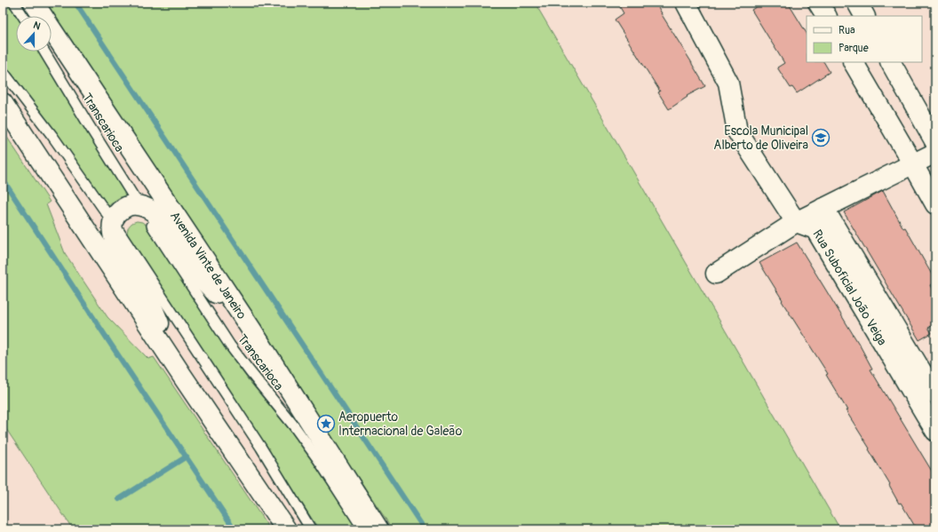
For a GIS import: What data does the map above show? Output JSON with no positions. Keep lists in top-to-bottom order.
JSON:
{
  "streets": {
    "street": ["Avenida Vinte de Janeiro", "Rua Suboficial João Veiga"],
    "lane": ["Transcarioca"]
  },
  "places": {
    "school or university": ["Escola Municipal Alberto de Oliveira"],
    "place": ["Aeropuerto Internacional de Galeão"]
  },
  "legend": ["Rua", "Parque"],
  "north": "top"
}
